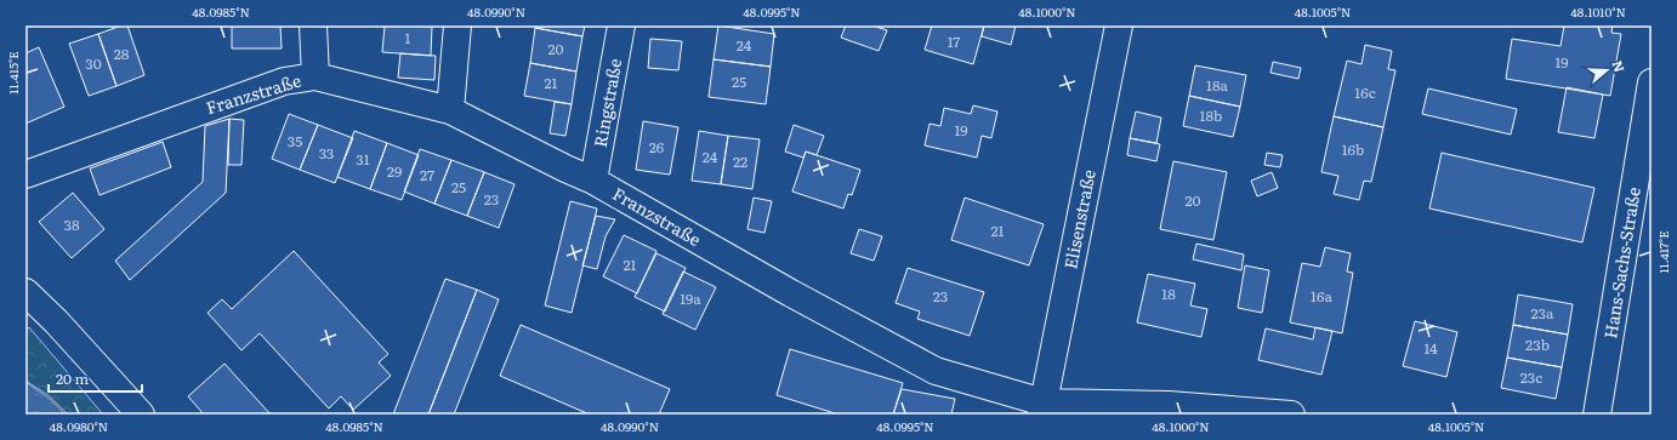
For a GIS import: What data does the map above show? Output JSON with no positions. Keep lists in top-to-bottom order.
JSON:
{
  "streets": {
    "street": [
      "Franzstraße",
      "Ringstraße",
      "Elisenstraße",
      "Hans-Sachs-Straße"
    ]
  },
  "crossings": [
    ["Franzstraße", "Ringstraße"],
    ["Franzstraße", "Elisenstraße"]
  ],
  "house_numbers": [
    "1",
    "17",
    "24",
    "20",
    "28",
    "19",
    "30",
    "25",
    "21",
    "18a",
    "16c",
    "18b",
    "19",
    "35",
    "26",
    "16b",
    "33",
    "24",
    "31",
    "22",
    "29",
    "27",
    "25",
    "23",
    "20",
    "38",
    "21",
    "21",
    "18",
    "23",
    "16a",
    "19a",
    "23a",
    "23b",
    "14",
    "23c"
  ],
  "scale_bar": "20 m",
  "north": "right",
  "coordinates": [
    "48.0985°N",
    "48.0990°N",
    "48.0995°N",
    "48.1000°N",
    "48.1005°N",
    "48.1010°N",
    "11.415°E",
    "11.417°E",
    "48.0980°N"
  ]
}
